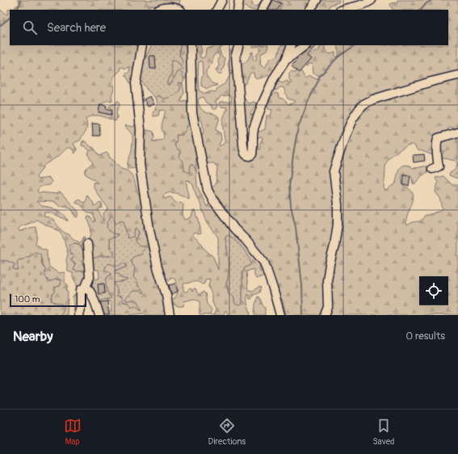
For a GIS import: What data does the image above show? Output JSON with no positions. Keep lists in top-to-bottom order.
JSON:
{
  "scale_bar": "100 m",
  "page": {
    "search": "Search here",
    "scale": "100 m",
    "heading": ["Nearby", "0 results"],
    "nav": ["Map", "Directions", "Saved"]
  }
}
